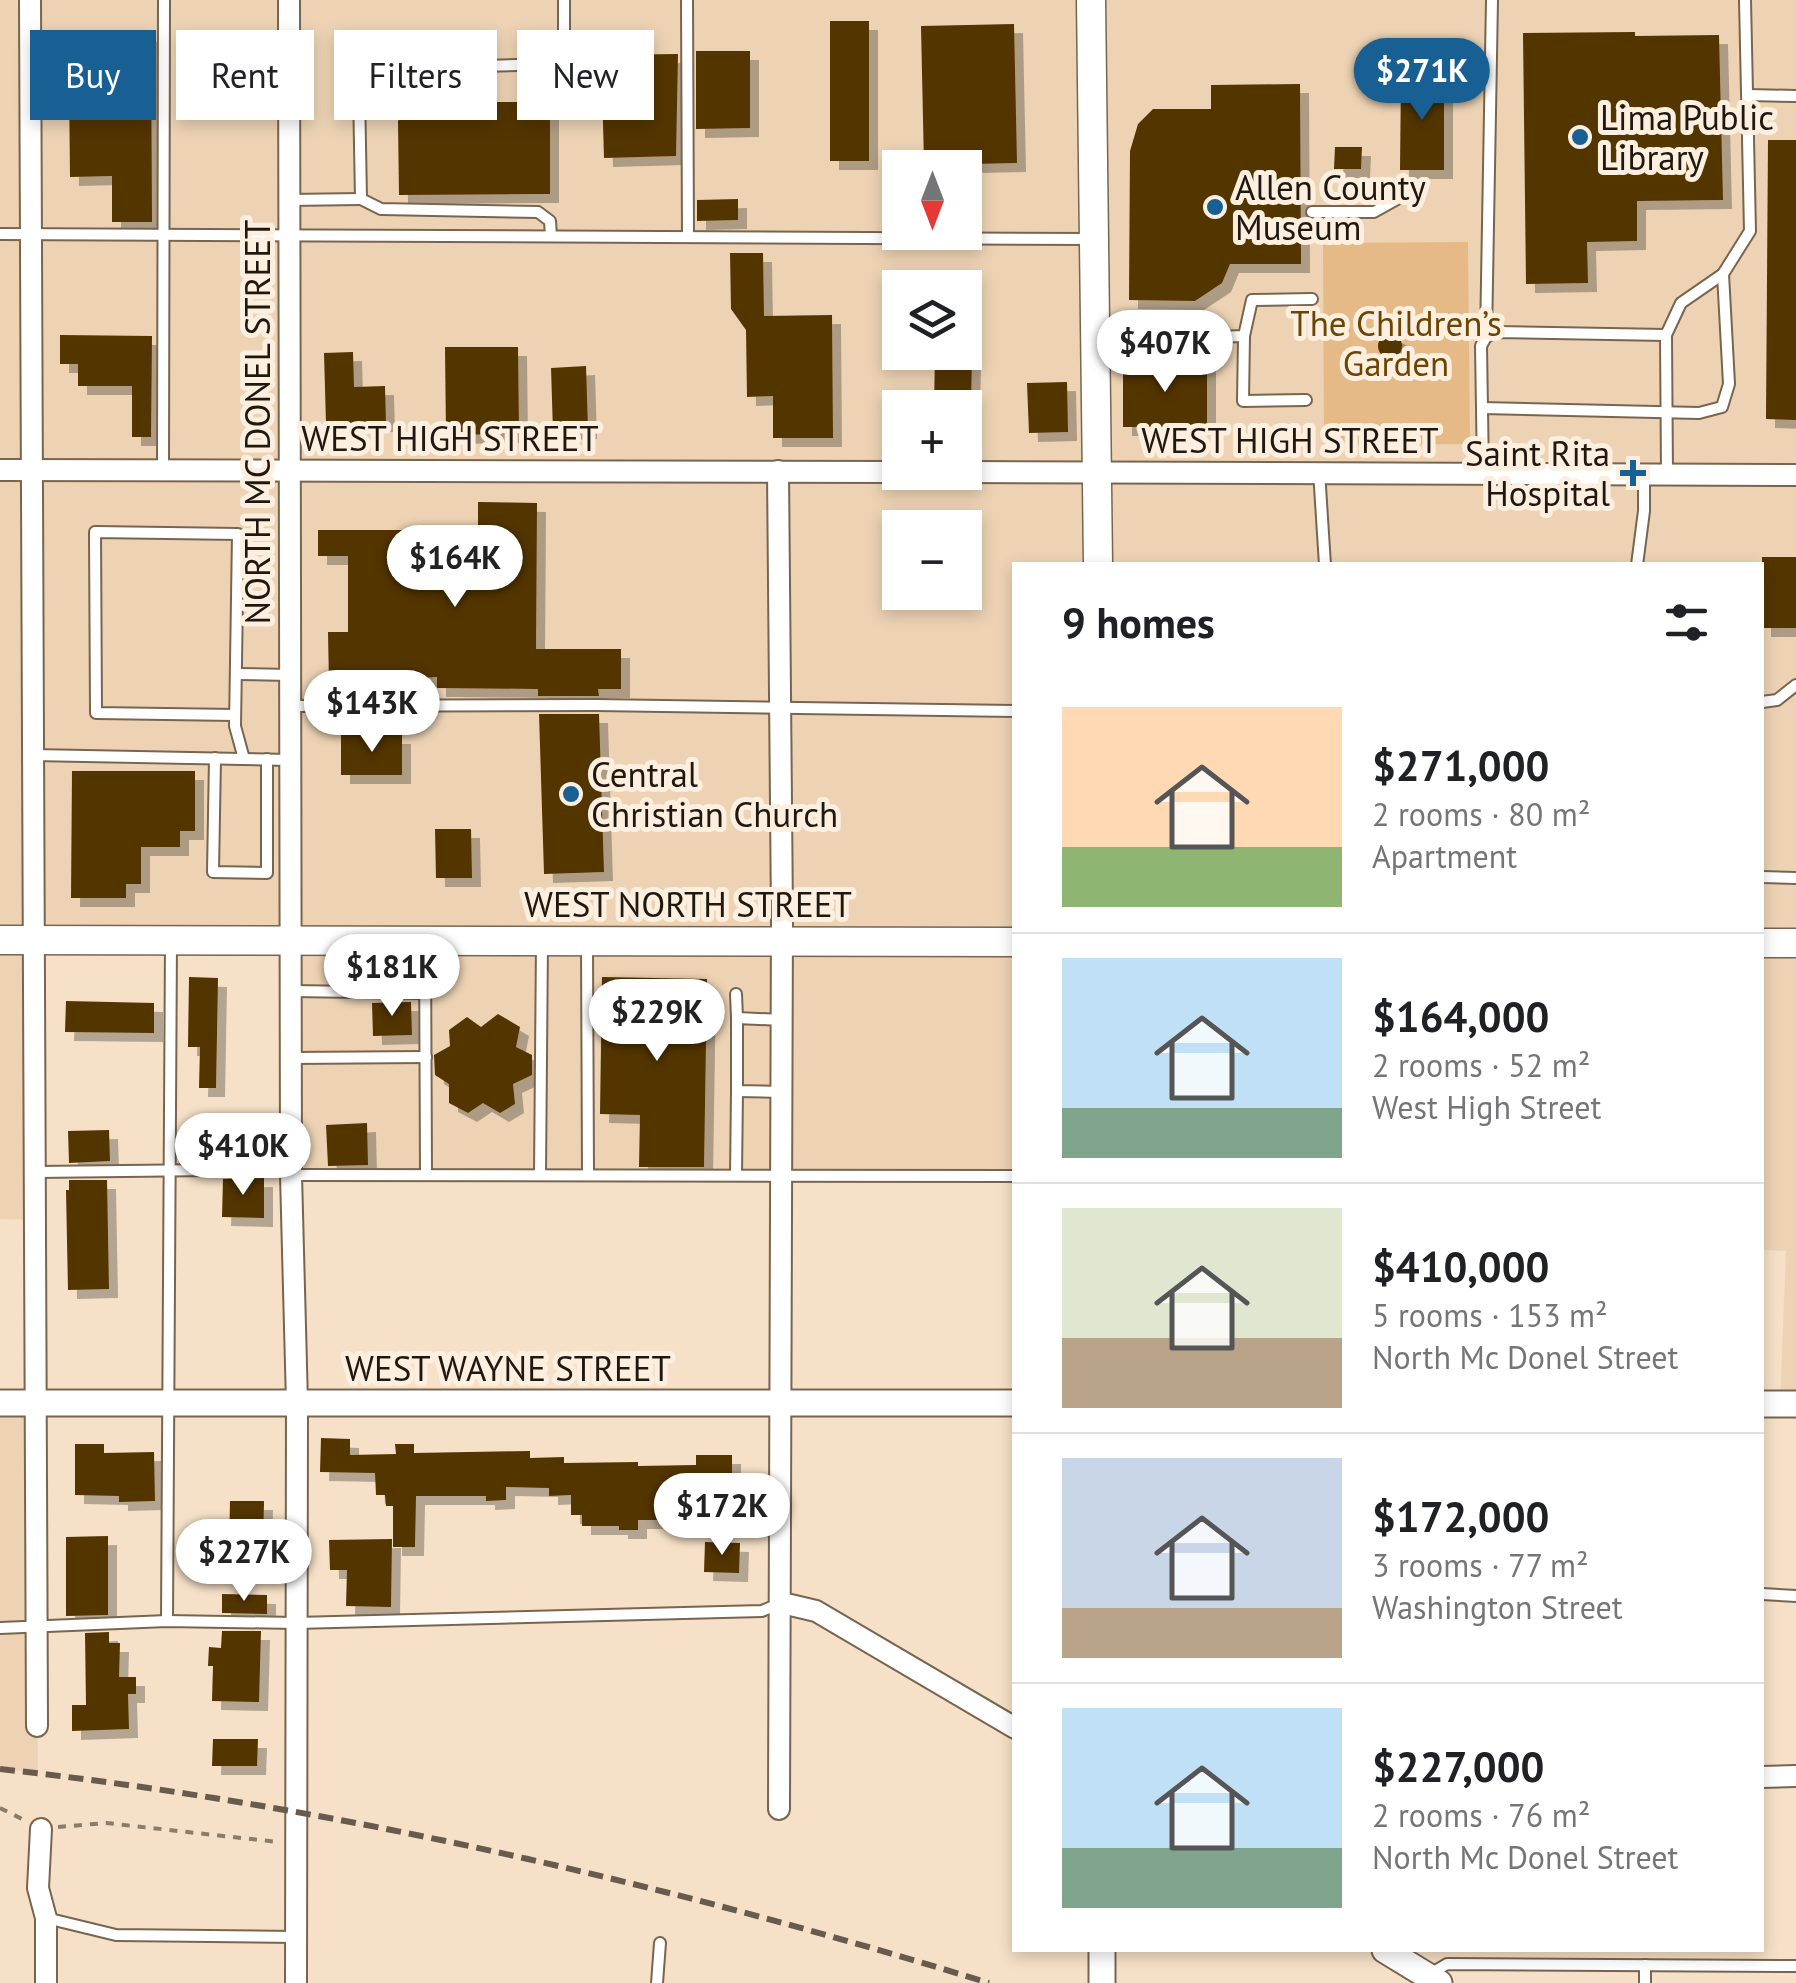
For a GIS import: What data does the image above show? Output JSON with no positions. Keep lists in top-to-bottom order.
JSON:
{
  "streets": {
    "main road": ["WEST NORTH STREET"],
    "street": ["NORTH MC DONEL STREET", "WEST HIGH STREET", "WEST WAYNE STREET"]
  },
  "crossings": [
    ["NORTH MC DONEL STREET", "WEST HIGH STREET"],
    ["NORTH MC DONEL STREET", "WEST NORTH STREET"],
    ["NORTH MC DONEL STREET", "WEST WAYNE STREET"]
  ],
  "parks": ["The Children’s Garden"],
  "places": {
    "other": ["Lima Public Library", "Allen County Museum", "Central Christian Church"],
    "health": ["Saint Rita Hospital"]
  },
  "north": "bottom",
  "page": {
    "chip": [
      "Buy",
      "Rent",
      "Filters",
      "New"
    ],
    "price": [
      "$271K",
      "$407K",
      "$164K",
      "$143K",
      "$181K",
      "$229K",
      "$410K",
      "$172K",
      "$227K"
    ],
    "map_buttons": ["+", "−"],
    "heading": "9 homes",
    "list": [
      {
        "name": "$271,000",
        "note": "2 rooms · 80 m² · Apartment"
      },
      {
        "name": "$164,000",
        "note": "2 rooms · 52 m² · West High Street"
      },
      {
        "name": "$410,000",
        "note": "5 rooms · 153 m² · North Mc Donel Street"
      },
      {
        "name": "$172,000",
        "note": "3 rooms · 77 m² · Washington Street"
      },
      {
        "name": "$227,000",
        "note": "2 rooms · 76 m² · North Mc Donel Street"
      }
    ]
  }
}
